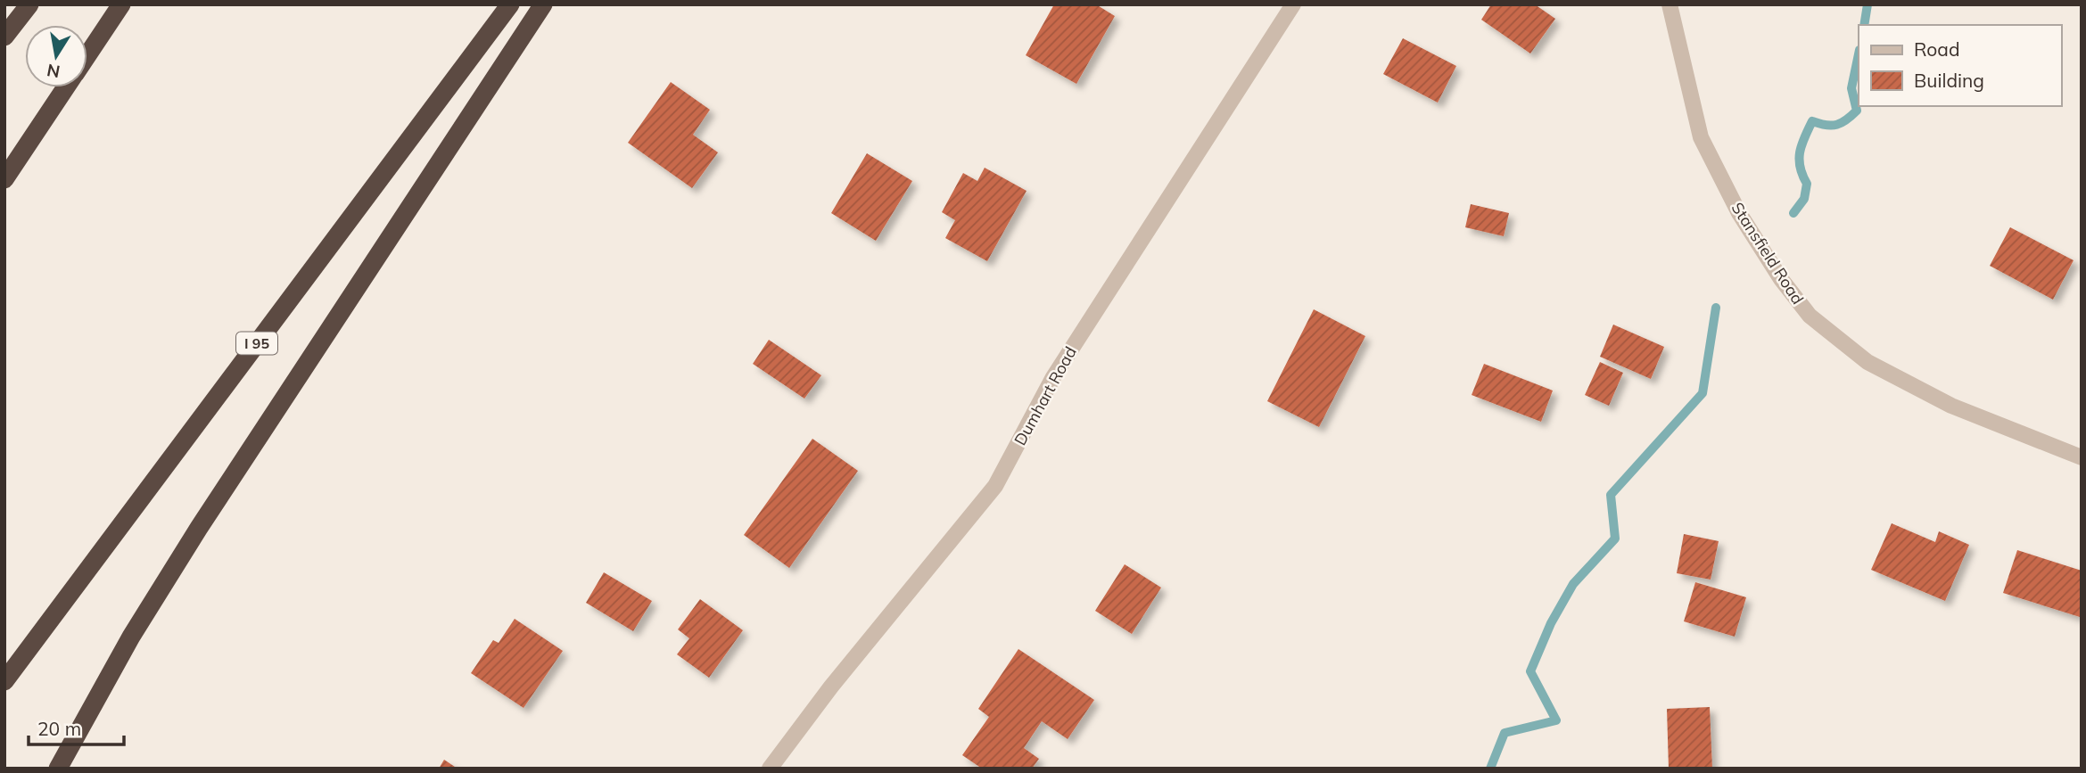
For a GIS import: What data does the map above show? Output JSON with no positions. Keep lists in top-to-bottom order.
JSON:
{
  "streets": {
    "highway": ["I 95"],
    "street": ["Stansfield Road", "Dumhart Road"]
  },
  "legend": ["Road", "Building"],
  "scale_bar": "20 m",
  "north": "bottom"
}
